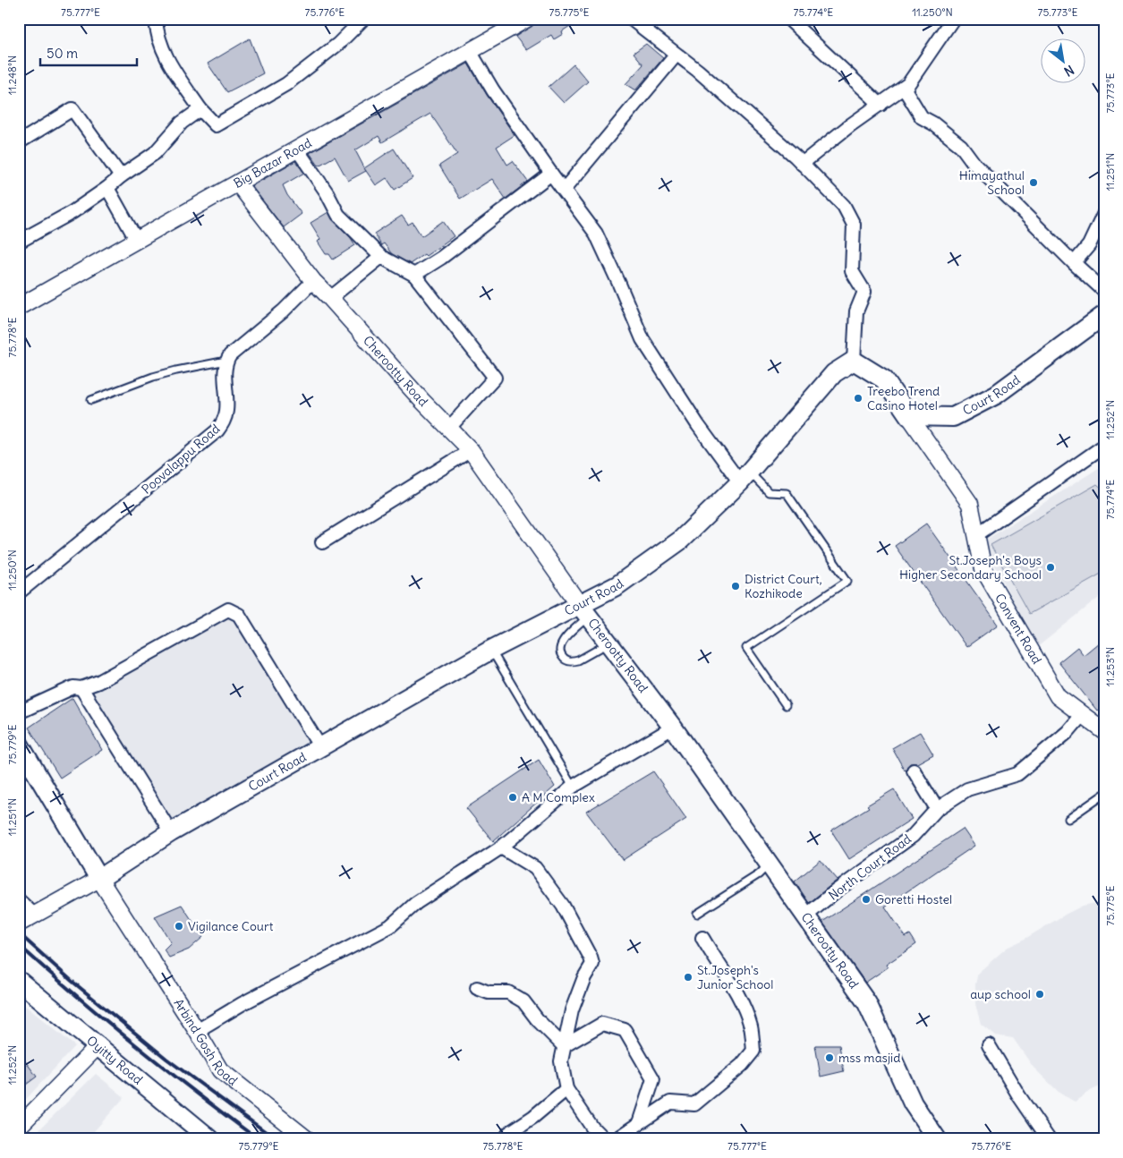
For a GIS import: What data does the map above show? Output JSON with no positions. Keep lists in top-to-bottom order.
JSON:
{
  "streets": {
    "main road": ["Cherootty Road", "Court Road", "Oyitty Road"],
    "street": [
      "Big Bazar Road",
      "Poovalappu Road",
      "Convent Road",
      "North Court Road",
      "Arbind Gosh Road"
    ]
  },
  "crossings": [
    ["Big Bazar Road", "Cherootty Road"],
    ["Cherootty Road", "Court Road"],
    ["Cherootty Road", "North Court Road"],
    ["Court Road", "Convent Road"],
    ["Court Road", "Arbind Gosh Road"],
    ["Convent Road", "North Court Road"]
  ],
  "places": [
    "Himayathul School",
    "Treebo Trend Casino Hotel",
    "St.Joseph's Boys Higher Secondary School",
    "District Court, Kozhikode",
    "A M Complex",
    "Goretti Hostel",
    "Vigilance Court",
    "St.Joseph's Junior School",
    "aup school",
    "mss masjid"
  ],
  "scale_bar": "50 m",
  "north": "bottom right",
  "coordinates": [
    "75.777°E",
    "75.776°E",
    "75.775°E",
    "75.774°E",
    "11.250°N",
    "75.773°E",
    "11.248°N",
    "11.251°N",
    "75.778°E",
    "11.252°N",
    "11.253°N",
    "75.779°E"
  ]
}
